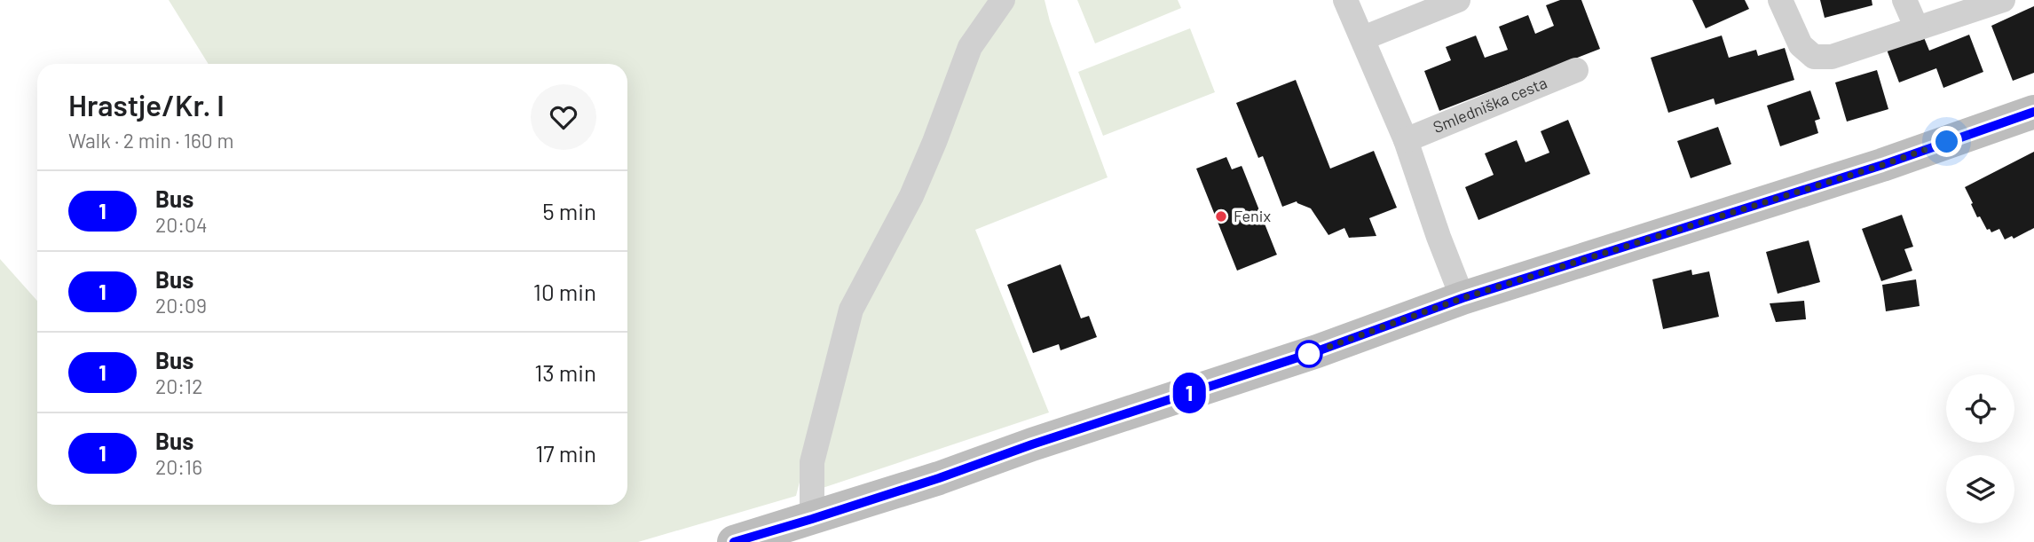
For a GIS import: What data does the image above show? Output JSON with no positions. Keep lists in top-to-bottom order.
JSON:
{
  "streets": {
    "street": ["Smledniška cesta"]
  },
  "places": ["Fenix"],
  "lines": ["bus line 1"],
  "page": {
    "on_map": "1",
    "heading": ["Hrastje/Kr. I", "Walk · 2 min · 160 m"],
    "list": [
      {
        "mark": "1",
        "name": "Bus",
        "note": "20:04",
        "value": "5 min"
      },
      {
        "mark": "1",
        "name": "Bus",
        "note": "20:09",
        "value": "10 min"
      },
      {
        "mark": "1",
        "name": "Bus",
        "note": "20:12",
        "value": "13 min"
      },
      {
        "mark": "1",
        "name": "Bus",
        "note": "20:16",
        "value": "17 min"
      }
    ]
  }
}
